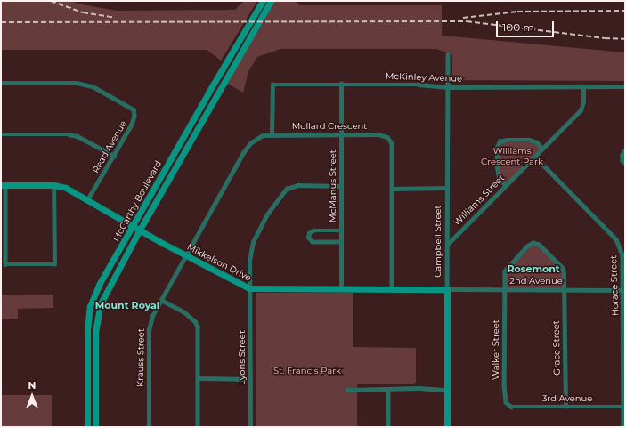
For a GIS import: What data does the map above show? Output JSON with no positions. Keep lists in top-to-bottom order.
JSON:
{
  "streets": {
    "main road": ["McCarthy Boulevard", "Campbell Street", "Mikkelson Drive"],
    "street": [
      "McKinley Avenue",
      "Mollard Crescent",
      "Read Avenue",
      "McManus Street",
      "Williams Street",
      "2nd Avenue",
      "Horace Street",
      "Grace Street",
      "Walker Street",
      "Krauss Street",
      "Lyons Street",
      "3rd Avenue"
    ]
  },
  "crossings": [
    ["McKinley Avenue", "Mollard Crescent"],
    ["McKinley Avenue", "McManus Street"],
    ["McKinley Avenue", "Williams Street"],
    ["McKinley Avenue", "Campbell Street"],
    ["Mollard Crescent", "McManus Street"],
    ["Mollard Crescent", "Mikkelson Drive"],
    ["Mollard Crescent", "Krauss Street"],
    ["Read Avenue", "Mikkelson Drive"],
    ["McManus Street", "Mikkelson Drive"],
    ["McManus Street", "Lyons Street"],
    ["Williams Street", "Campbell Street"],
    ["Williams Street", "Horace Street"],
    ["McCarthy Boulevard", "Mikkelson Drive"],
    ["Campbell Street", "Mikkelson Drive"],
    ["Campbell Street", "2nd Avenue"],
    ["Mikkelson Drive", "2nd Avenue"],
    ["Mikkelson Drive", "Krauss Street"],
    ["Mikkelson Drive", "Lyons Street"],
    ["2nd Avenue", "Horace Street"],
    ["2nd Avenue", "Grace Street"],
    ["2nd Avenue", "Walker Street"],
    ["Horace Street", "3rd Avenue"],
    ["Grace Street", "Walker Street"],
    ["Grace Street", "3rd Avenue"],
    ["Walker Street", "3rd Avenue"]
  ],
  "districts": ["Rosemont", "Mount Royal"],
  "parks": ["Williams Crescent Park", "St. Francis Park"],
  "scale_bar": "100 m",
  "north": "top"
}
